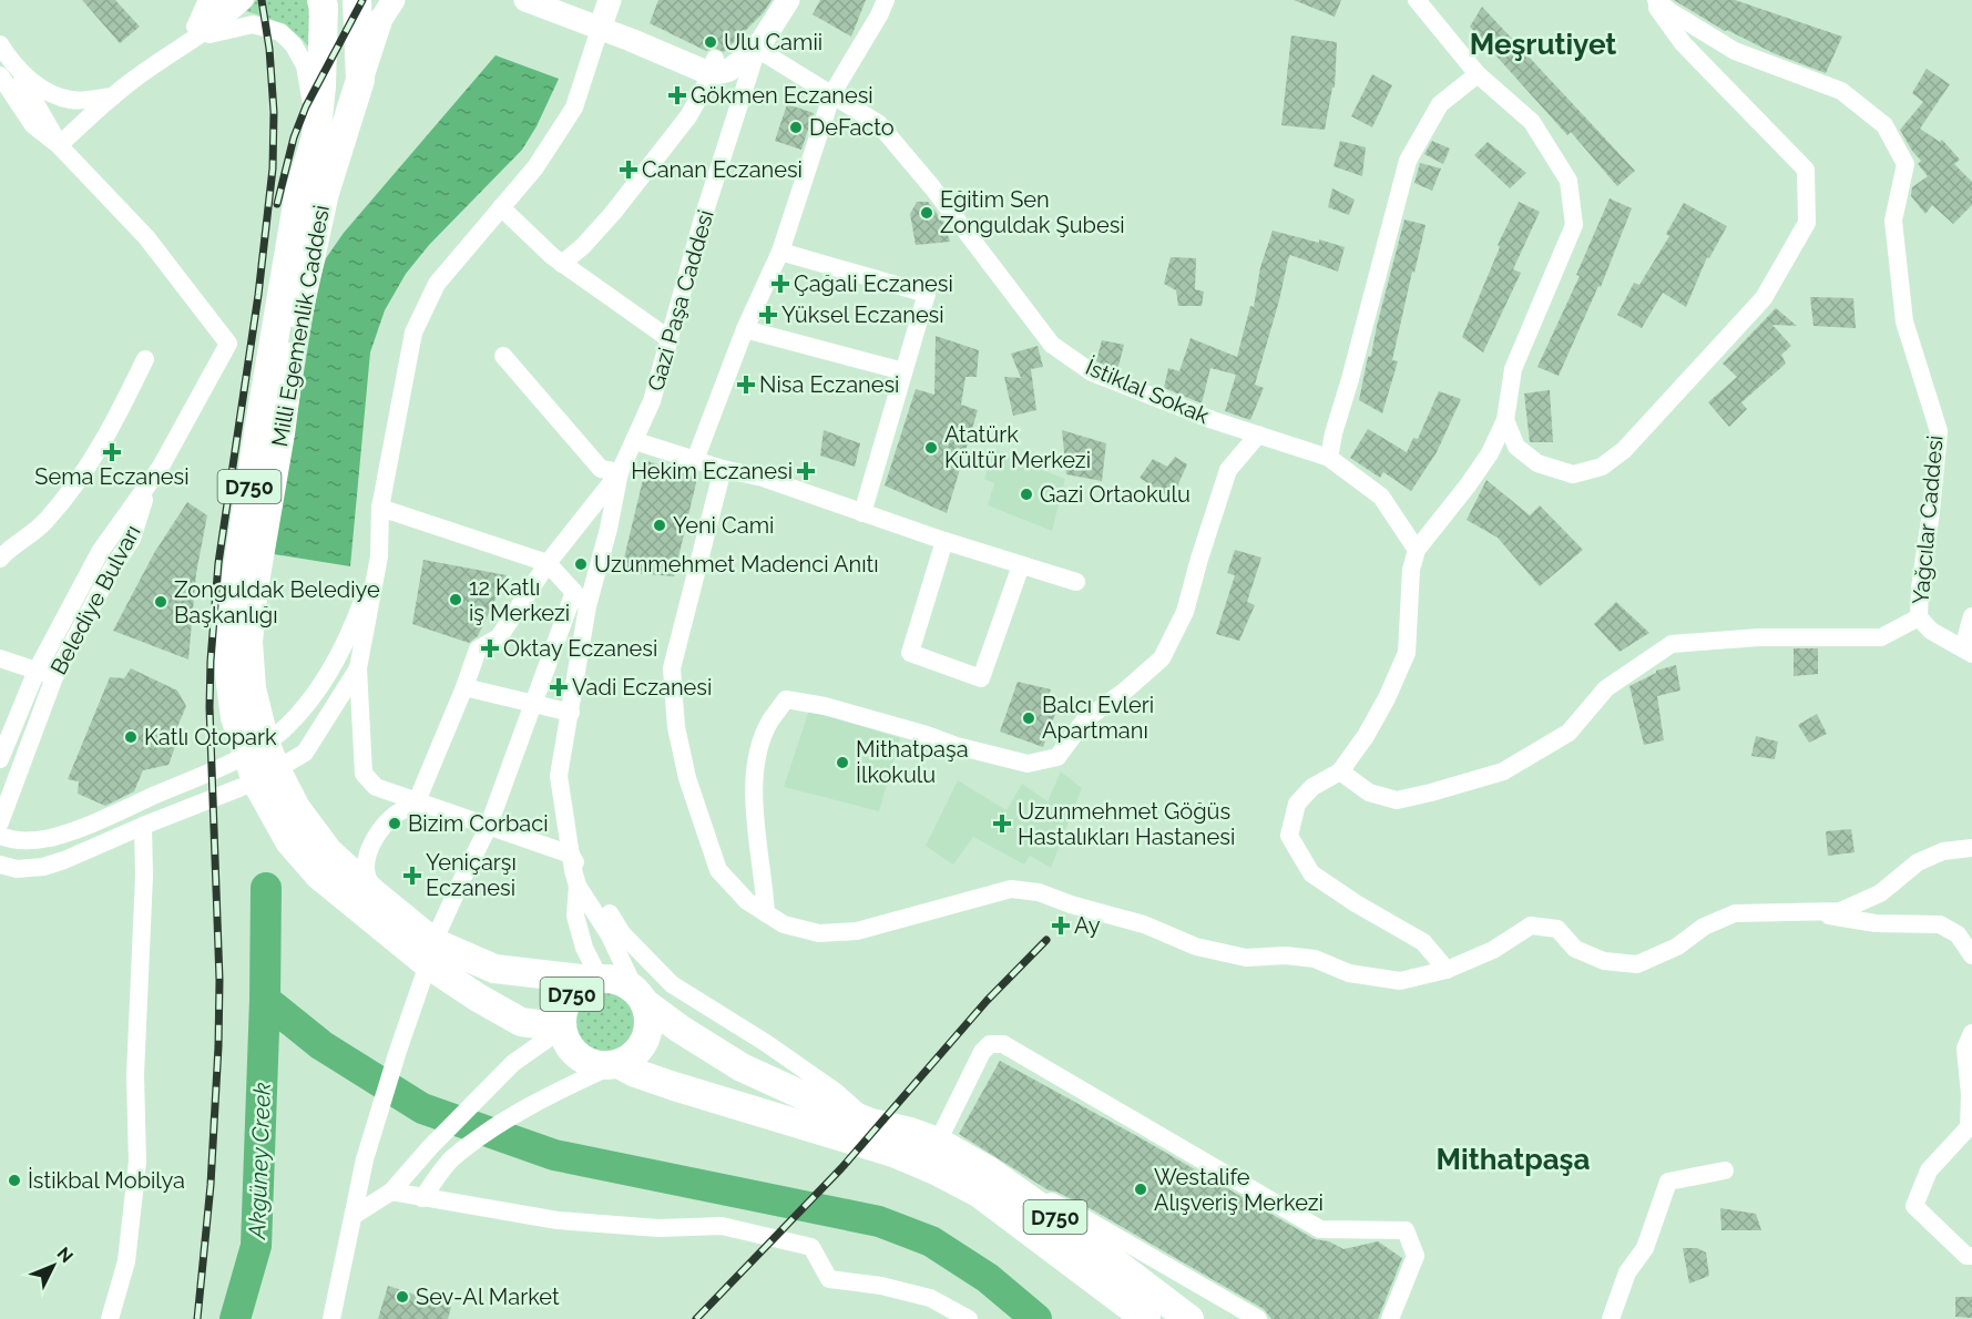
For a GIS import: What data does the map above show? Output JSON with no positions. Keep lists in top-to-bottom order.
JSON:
{
  "streets": {
    "highway": ["Milli Egemenlik Caddesi", "D750"],
    "main road": ["Gazi Paşa Caddesi"],
    "street": ["İstiklal Sokak", "Yağcılar Caddesi", "Belediye Bulvarı"]
  },
  "crossings": [
    ["Gazi Paşa Caddesi", "İstiklal Sokak"],
    ["Milli Egemenlik Caddesi", "D750"]
  ],
  "districts": ["Meşrutiyet", "Mithatpaşa"],
  "water": ["Akgüney Creek"],
  "places": {
    "other": [
      "Ulu Camii",
      "DeFacto",
      "Eğitim Sen Zonguldak Şubesi",
      "Atatürk Kültür Merkezi",
      "Gazi Ortaokulu",
      "Yeni Cami",
      "Uzunmehmet Madenci Anıtı",
      "12 Katlı iş Merkezi",
      "Zonguldak Belediye Başkanlığı",
      "Balcı Evleri Apartmanı",
      "Katlı Otopark",
      "Mithatpaşa İlkokulu",
      "Bizim Corbaci",
      "İstikbal Mobilya",
      "Westalife Alışveriş Merkezi",
      "Sev-Al Market"
    ],
    "health": [
      "Gökmen Eczanesi",
      "Canan Eczanesi",
      "Çağali Eczanesi",
      "Yüksel Eczanesi",
      "Nisa Eczanesi",
      "Sema Eczanesi",
      "Hekim Eczanesi",
      "Oktay Eczanesi",
      "Vadi Eczanesi",
      "Uzunmehmet Göğüs Hastalıkları Hastanesi",
      "Yeniçarşı Eczanesi",
      "Ay"
    ]
  },
  "north": "top right"
}
